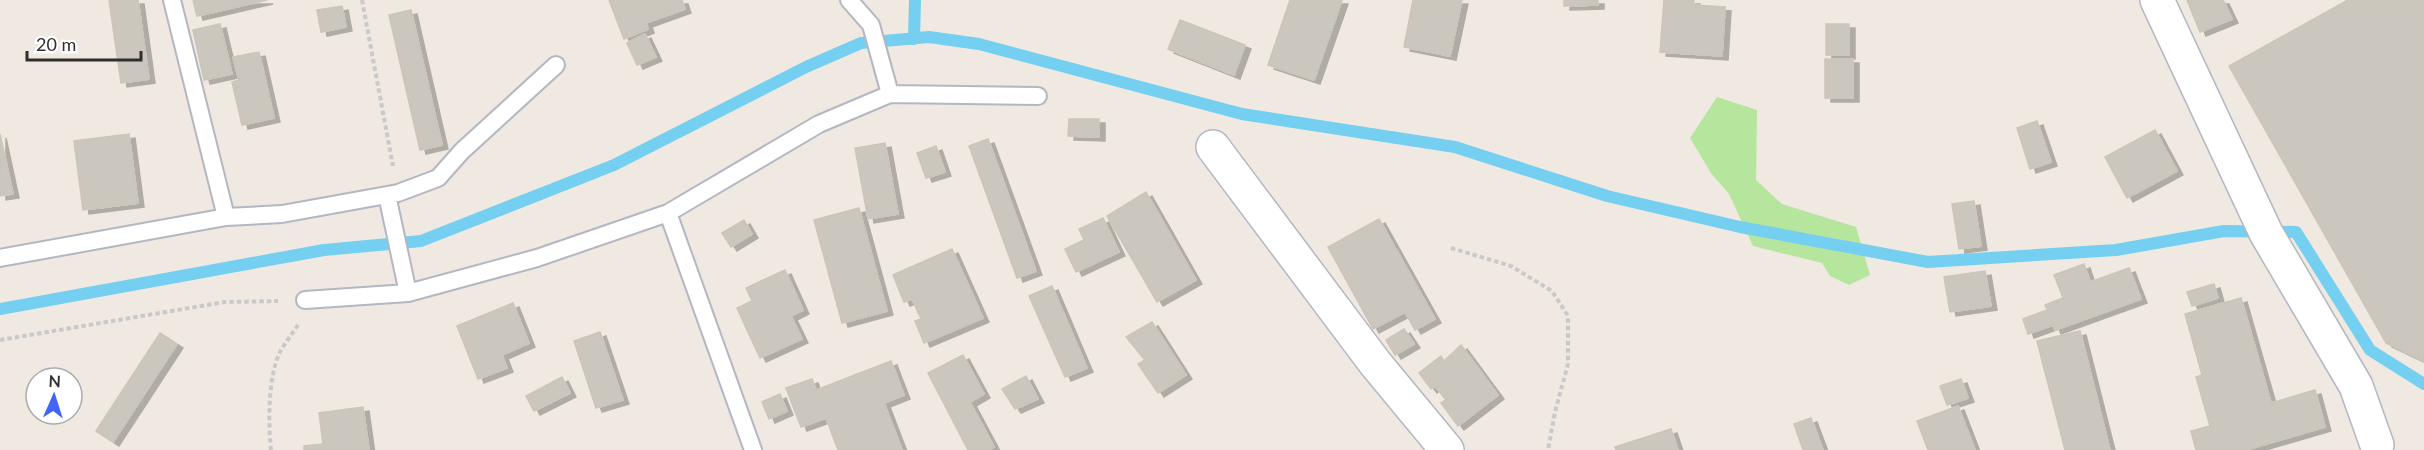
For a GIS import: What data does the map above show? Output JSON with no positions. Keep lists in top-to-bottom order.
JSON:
{
  "scale_bar": "20 m",
  "north": "top"
}
